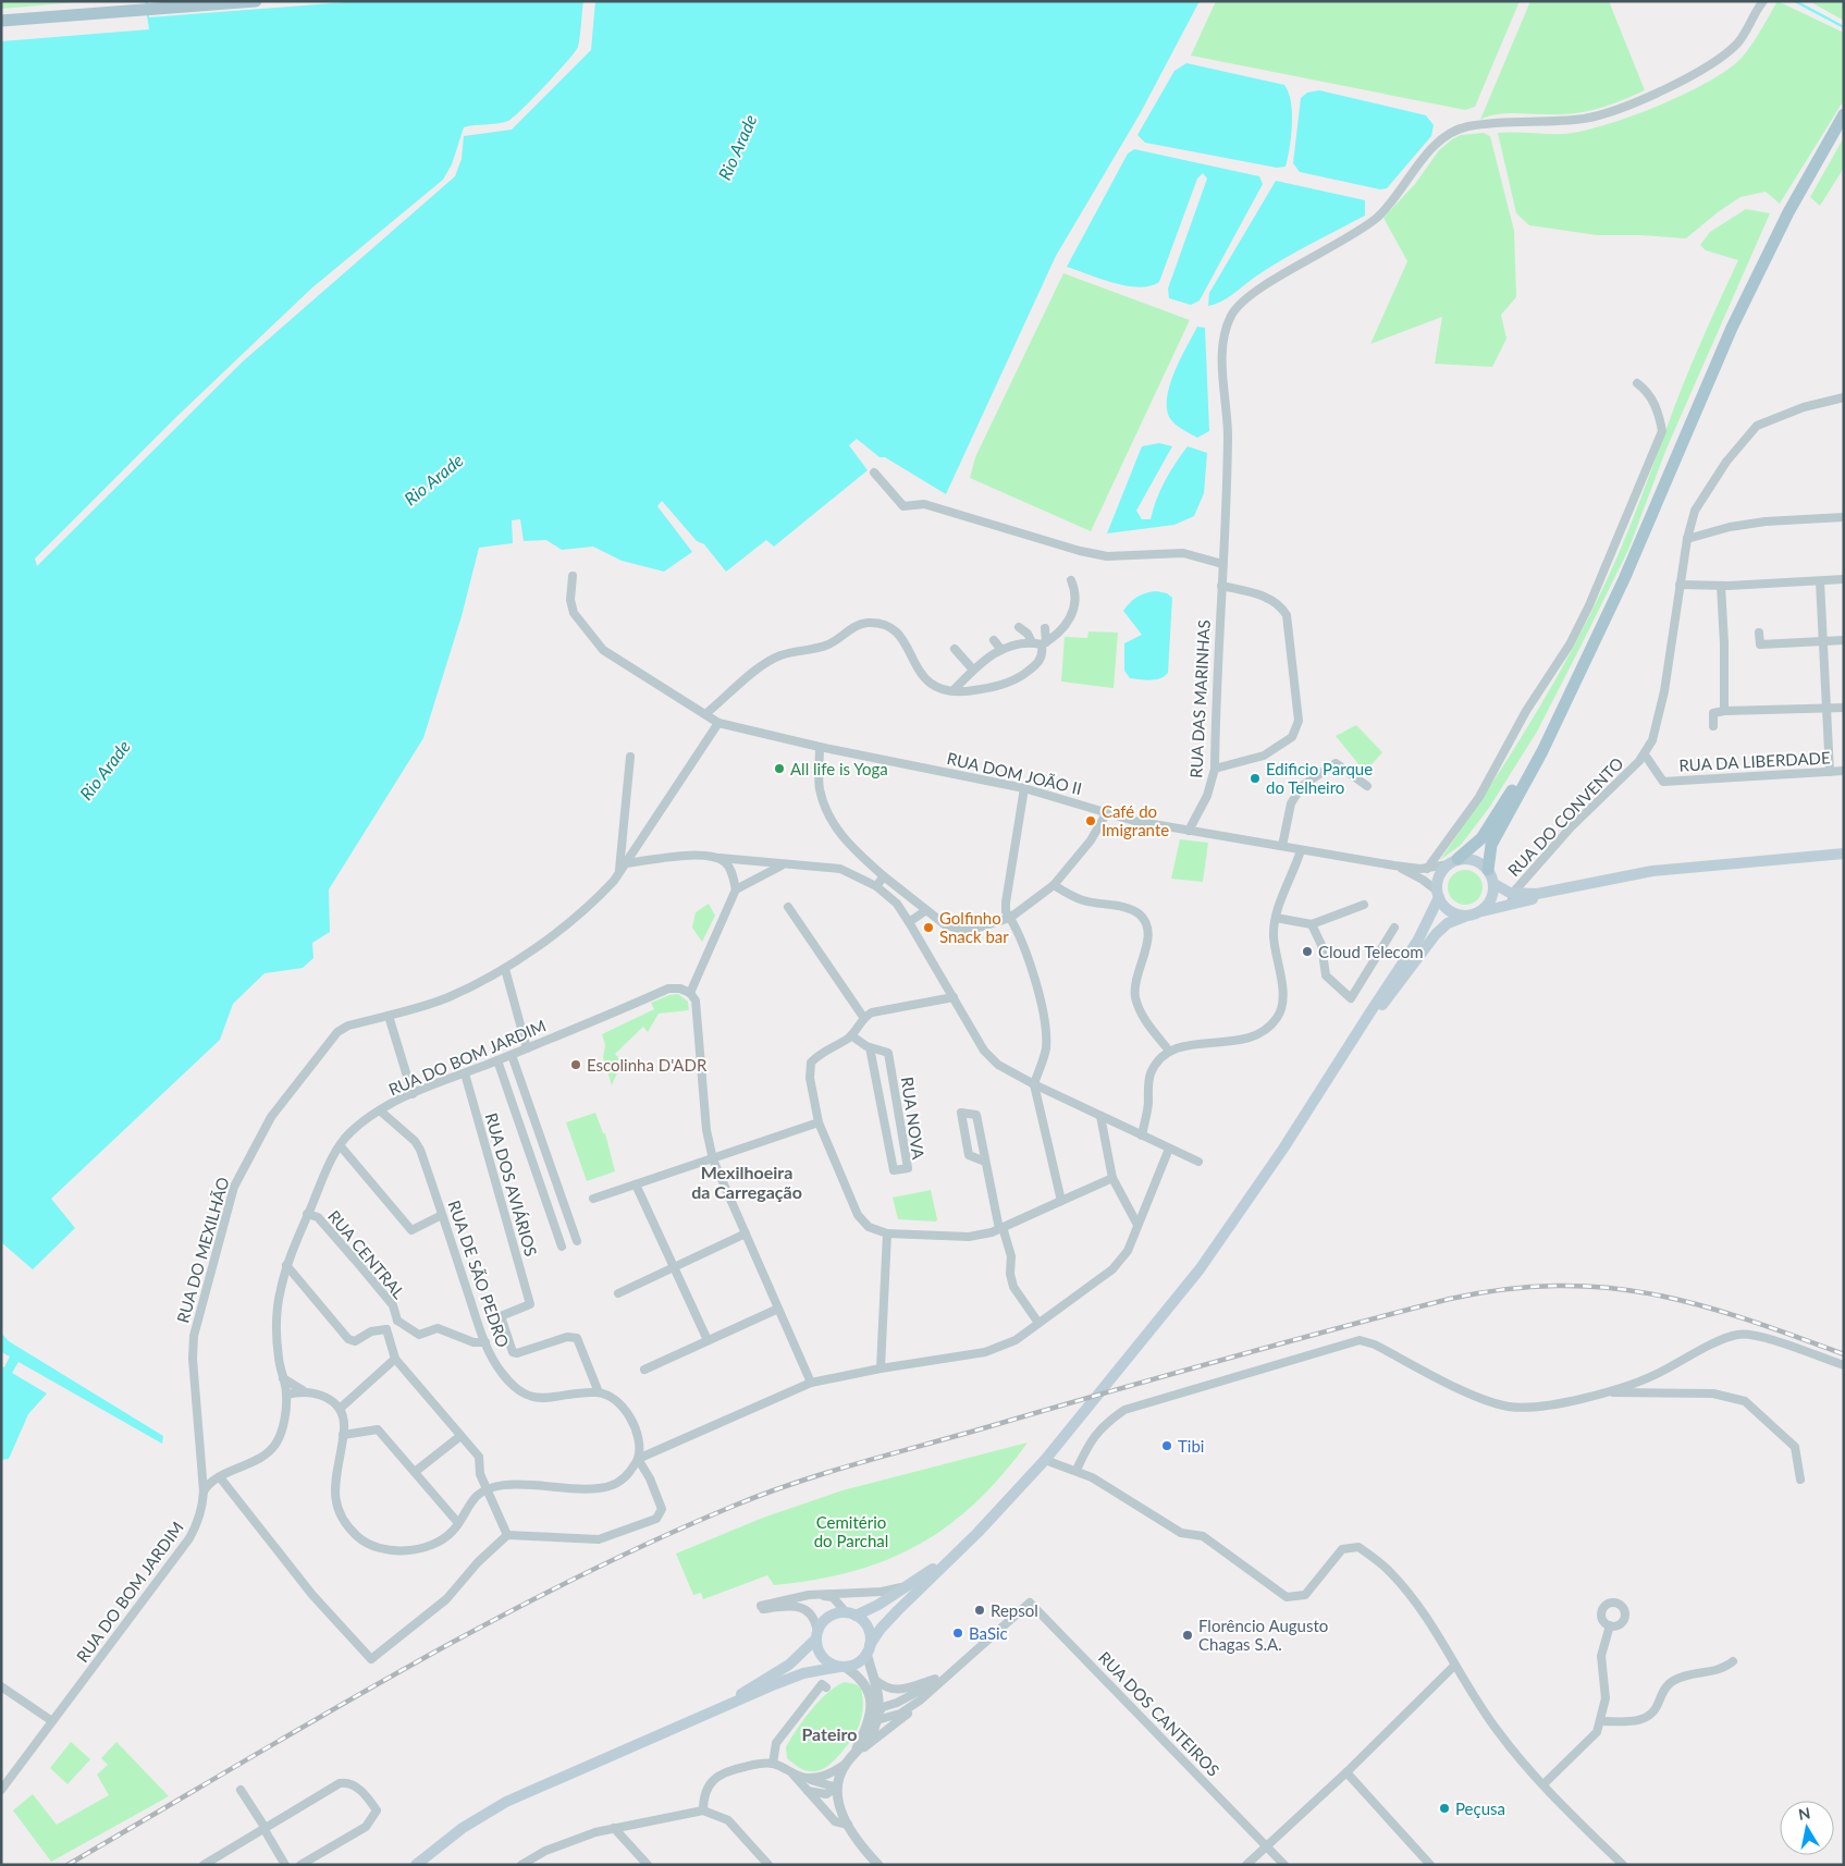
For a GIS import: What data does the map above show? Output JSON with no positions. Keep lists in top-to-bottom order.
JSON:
{
  "streets": {
    "street": [
      "RUA DAS MARINHAS",
      "RUA DA LIBERDADE",
      "RUA DOM JOÃO II",
      "RUA DO CONVENTO",
      "RUA DO BOM JARDIM",
      "RUA NOVA",
      "RUA DOS AVIÁRIOS",
      "RUA DO MEXILHÃO",
      "RUA CENTRAL",
      "RUA DE SÃO PEDRO",
      "RUA DOS CANTEIROS"
    ]
  },
  "crossings": [
    ["RUA DAS MARINHAS", "RUA DOM JOÃO II"],
    ["RUA DA LIBERDADE", "RUA DO CONVENTO"],
    ["RUA DOM JOÃO II", "RUA DO MEXILHÃO"],
    ["RUA DO BOM JARDIM", "RUA DOS AVIÁRIOS"],
    ["RUA DO BOM JARDIM", "RUA DO MEXILHÃO"],
    ["RUA DO BOM JARDIM", "RUA CENTRAL"],
    ["RUA DO BOM JARDIM", "RUA DE SÃO PEDRO"],
    ["RUA DOS AVIÁRIOS", "RUA DE SÃO PEDRO"]
  ],
  "districts": ["Mexilhoeira da Carregação", "Pateiro"],
  "water": ["Rio Arade"],
  "parks": ["Cemitério do Parchal"],
  "places": [
    "All life is Yoga",
    "Edificio Parque do Telheiro",
    "Café do Imigrante",
    "Golfinho Snack bar",
    "Cloud Telecom",
    "Escolinha D'ADR",
    "Tibi",
    "Repsol",
    "BaSic",
    "Florêncio Augusto Chagas S.A.",
    "Peçusa"
  ],
  "north": "top"
}
